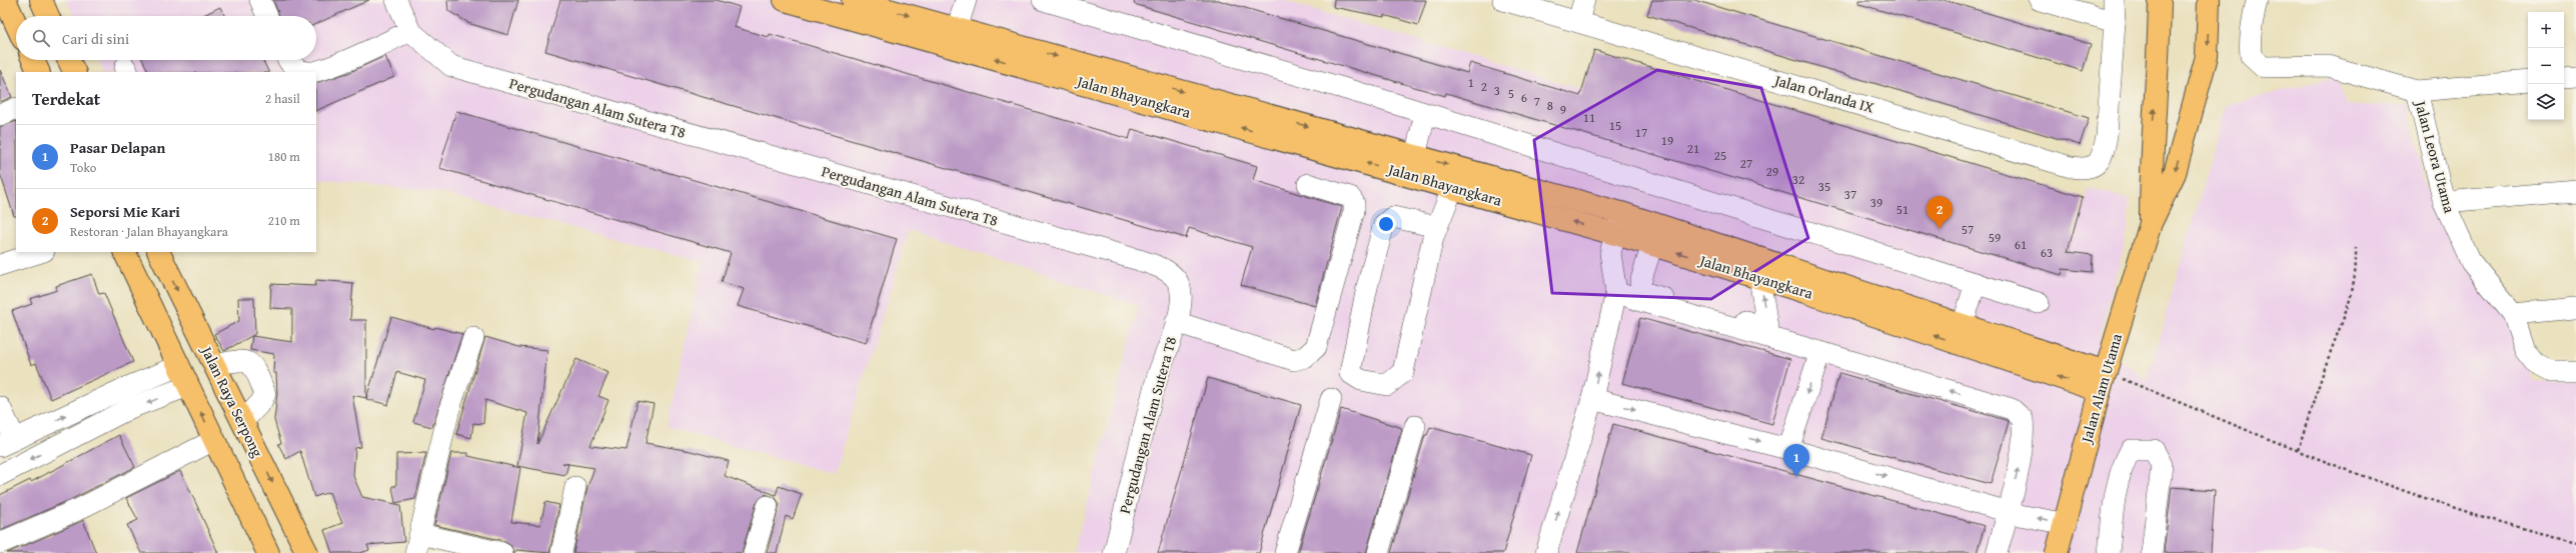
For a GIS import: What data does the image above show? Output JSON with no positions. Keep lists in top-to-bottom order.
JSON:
{
  "streets": {
    "main road": ["Jalan Bhayangkara", "Jalan Alam Utama", "Jalan Raya Serpong"],
    "street": ["Jalan Orlanda IX", "Pergudangan Alam Sutera T8", "Jalan Leora Utama"]
  },
  "crossings": [
    ["Jalan Bhayangkara", "Jalan Alam Utama"]
  ],
  "house_numbers": [
    "1",
    "2",
    "3",
    "5",
    "6",
    "7",
    "8",
    "9",
    "11",
    "15",
    "17",
    "19",
    "21",
    "25",
    "27",
    "29",
    "32",
    "35",
    "37",
    "39",
    "51",
    "57",
    "59",
    "61",
    "63"
  ],
  "page": {
    "map_buttons": ["+", "−"],
    "search": "Cari di sini",
    "heading": ["Terdekat", "2 hasil"],
    "list": [
      {
        "mark": "1",
        "name": "Pasar Delapan",
        "note": "Toko",
        "value": "180 m"
      },
      {
        "mark": "2",
        "name": "Seporsi Mie Kari",
        "note": "Restoran · Jalan Bhayangkara",
        "value": "210 m"
      }
    ],
    "pins": ["2", "1"]
  }
}
